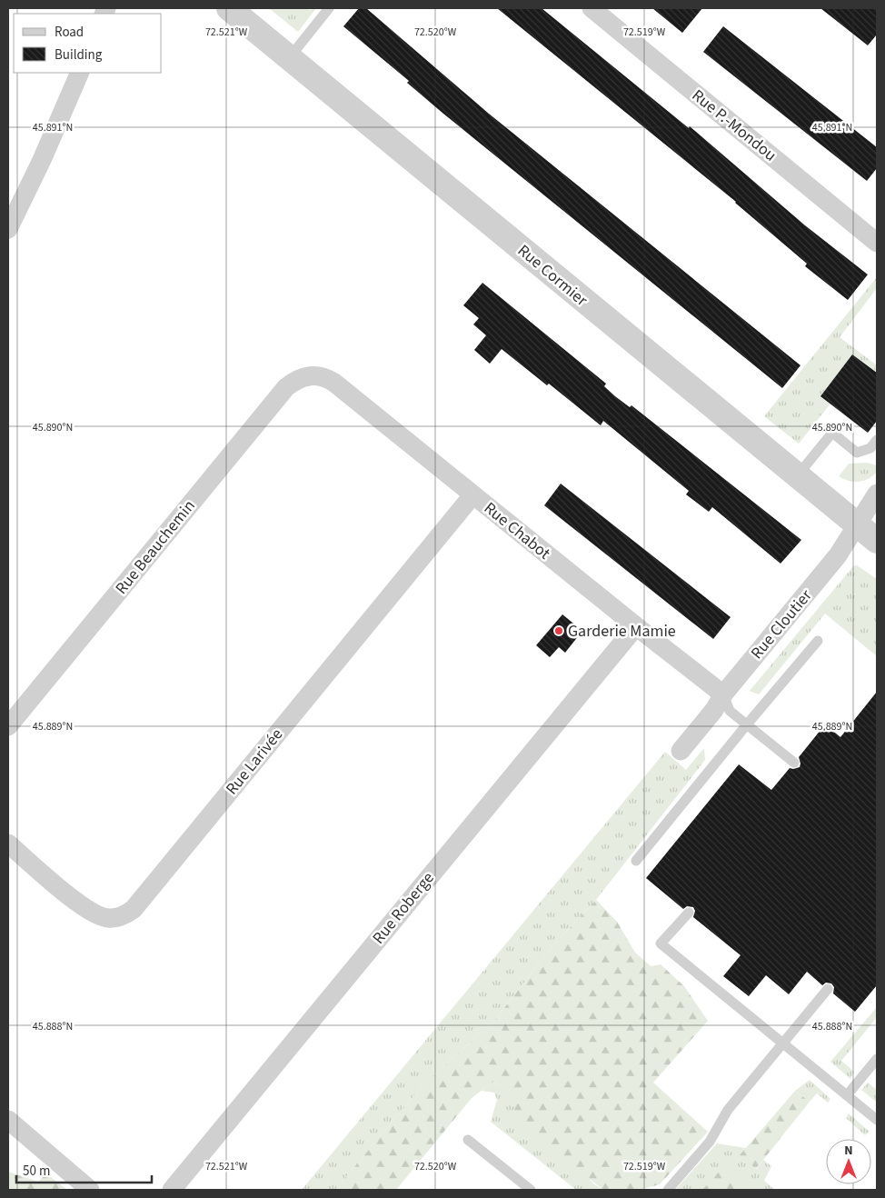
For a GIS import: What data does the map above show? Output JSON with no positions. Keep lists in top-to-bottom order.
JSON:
{
  "streets": {
    "street": [
      "Rue P.-Mondou",
      "Rue Cormier",
      "Rue Chabot",
      "Rue Beauchemin",
      "Rue Cloutier",
      "Rue Larivée",
      "Rue Roberge"
    ]
  },
  "crossings": [
    ["Rue Cormier", "Rue Cloutier"],
    ["Rue Chabot", "Rue Beauchemin"],
    ["Rue Chabot", "Rue Cloutier"],
    ["Rue Chabot", "Rue Larivée"],
    ["Rue Chabot", "Rue Roberge"]
  ],
  "places": ["Garderie Mamie"],
  "legend": ["Road", "Building"],
  "scale_bar": "50 m",
  "north": "top",
  "coordinates": [
    "72.521°W",
    "72.520°W",
    "72.519°W",
    "45.891°N",
    "45.890°N",
    "45.889°N",
    "45.888°N"
  ]
}
